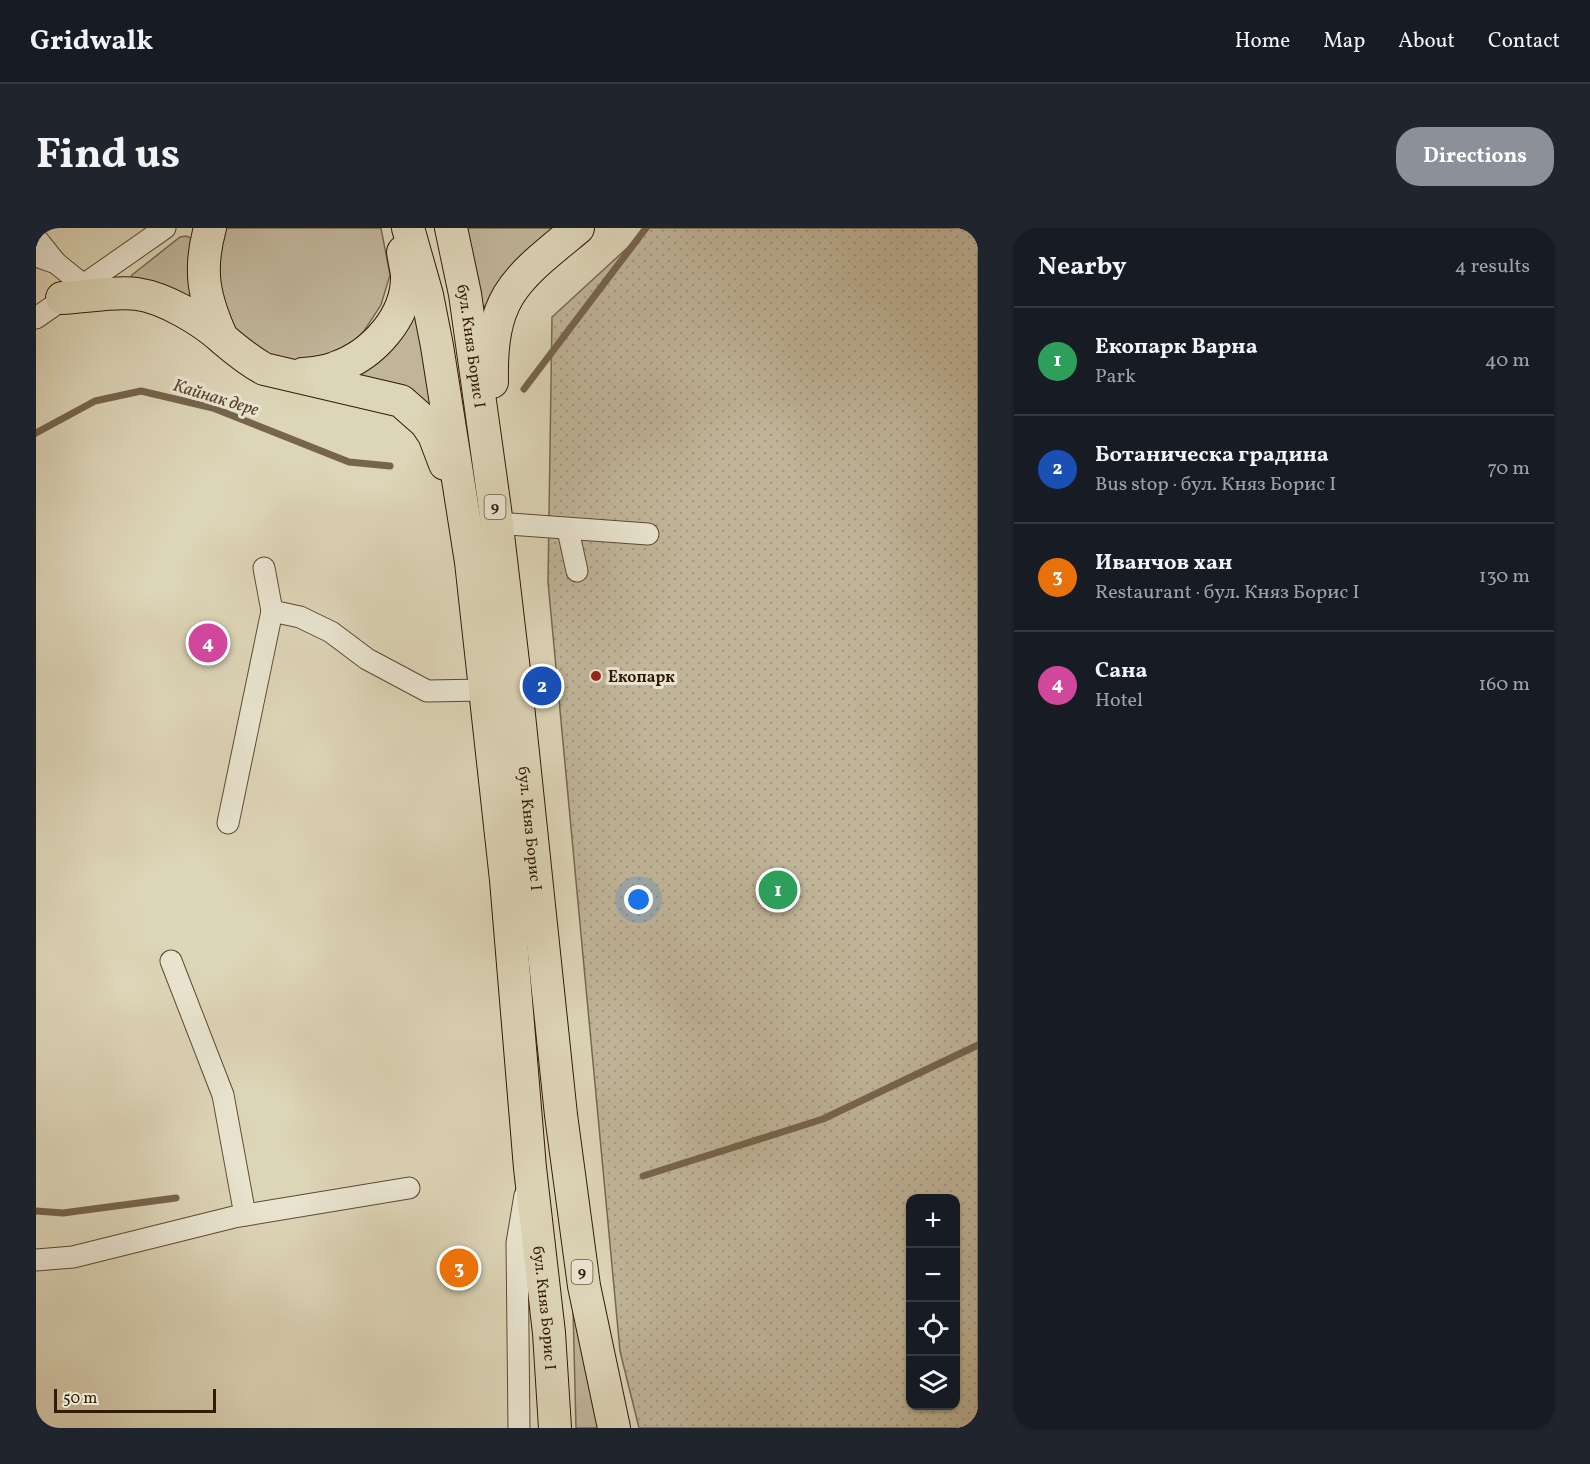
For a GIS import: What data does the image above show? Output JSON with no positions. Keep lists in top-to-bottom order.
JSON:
{
  "streets": {
    "highway": ["бул. Княз Борис I", "9"]
  },
  "water": ["Кайнак дере"],
  "places": ["Екопарк"],
  "scale_bar": "50 m",
  "page": {
    "header": "Gridwalk",
    "nav": [
      "Home",
      "Map",
      "About",
      "Contact"
    ],
    "title": "Find us",
    "buttons": "Directions",
    "heading": ["Nearby", "4 results"],
    "list": [
      {
        "mark": "1",
        "name": "Екопарк Варна",
        "note": "Park",
        "value": "40 m"
      },
      {
        "mark": "2",
        "name": "Ботаническа градина",
        "note": "Bus stop · бул. Княз Борис I",
        "value": "70 m"
      },
      {
        "mark": "3",
        "name": "Иванчов хан",
        "note": "Restaurant · бул. Княз Борис I",
        "value": "130 m"
      },
      {
        "mark": "4",
        "name": "Сана",
        "note": "Hotel",
        "value": "160 m"
      }
    ],
    "pins": [
      "4",
      "2",
      "1",
      "3"
    ],
    "map_buttons": ["+", "−"],
    "scale": "50 m"
  }
}
